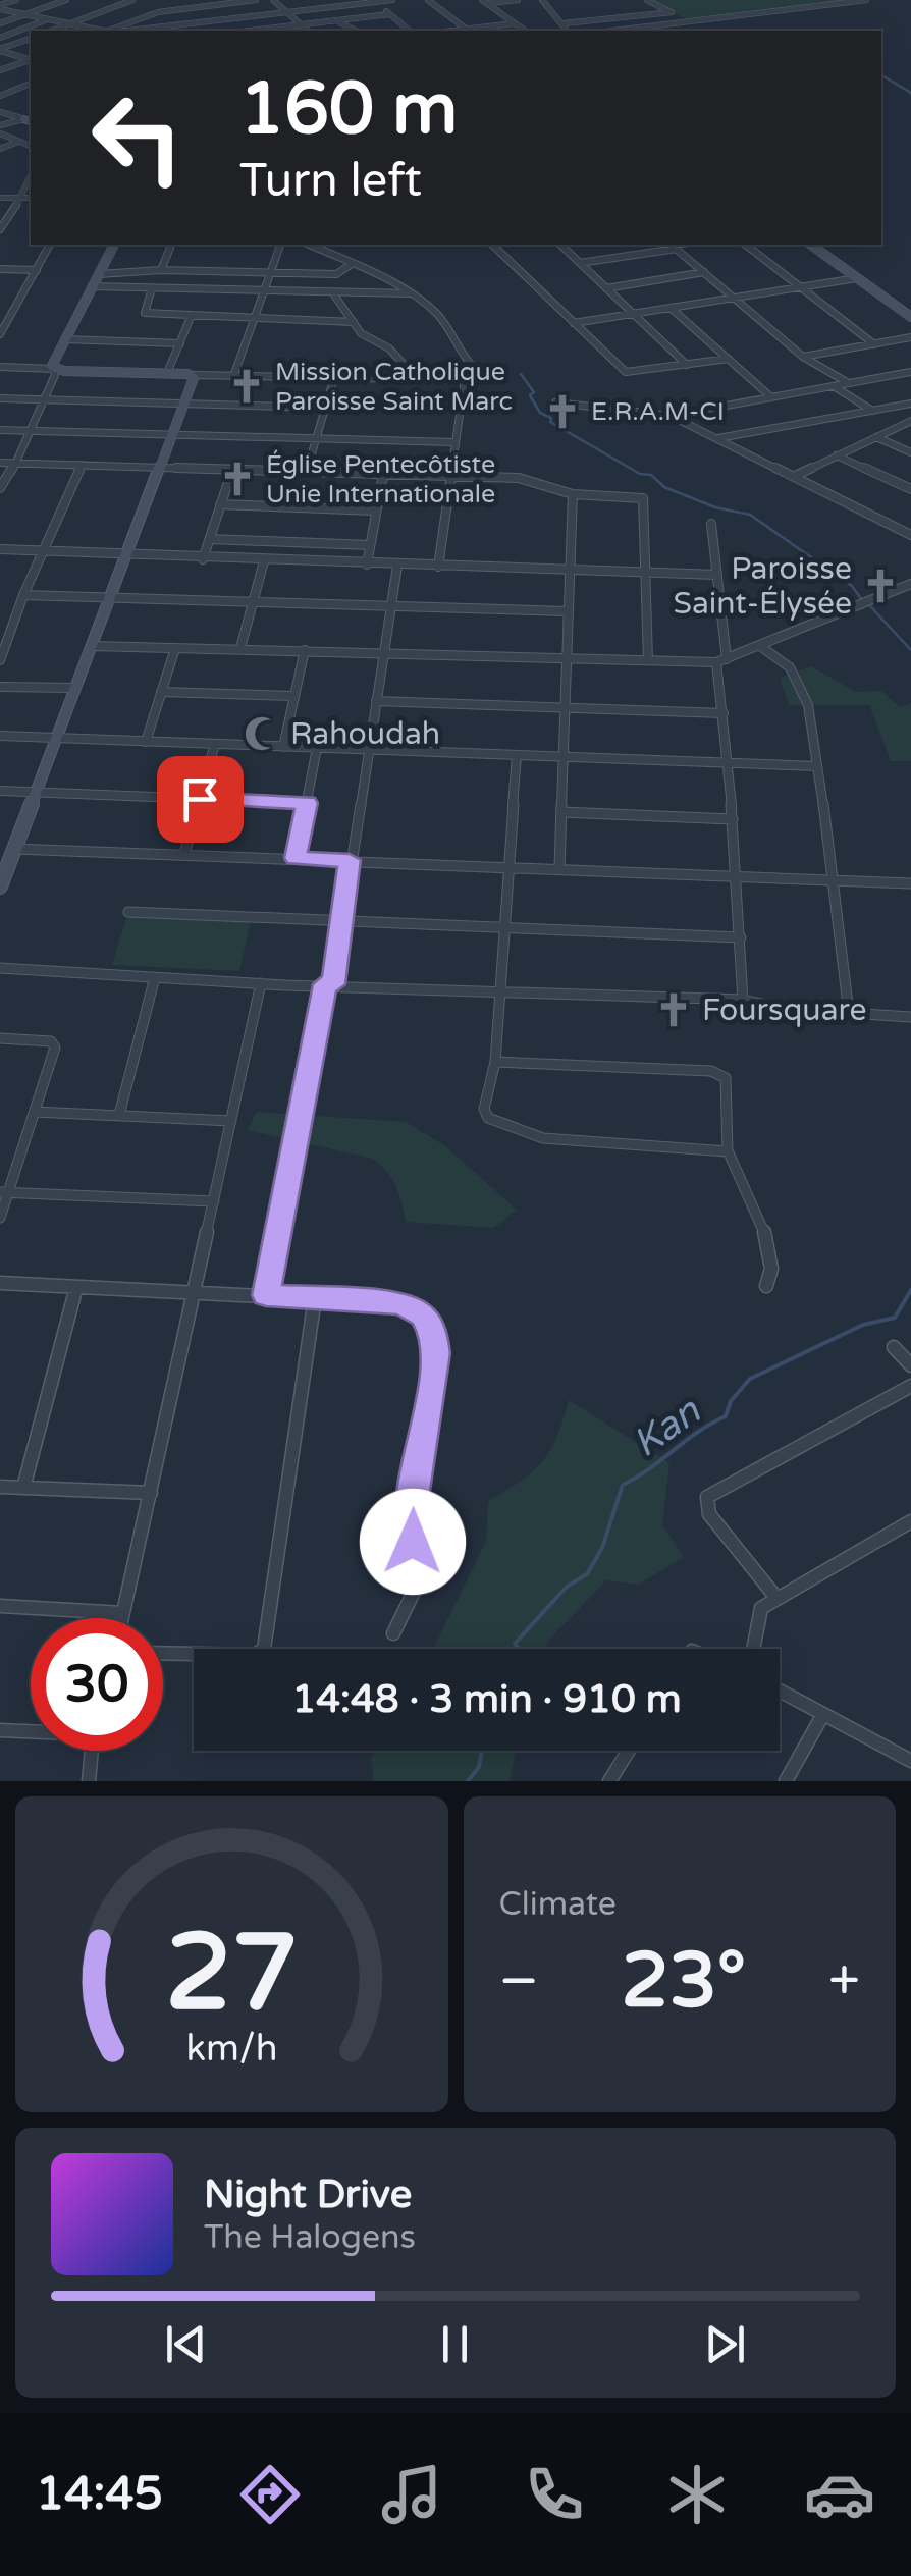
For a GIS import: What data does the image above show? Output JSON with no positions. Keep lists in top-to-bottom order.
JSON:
{
  "water": ["Kan"],
  "places": {
    "church": [
      "Mission Catholique Paroisse Saint Marc",
      "E.R.A.M-CI",
      "Église Pentecôtiste Unie Internationale",
      "Paroisse Saint-Élysée",
      "Foursquare"
    ],
    "mosque": ["Rahoudah"]
  },
  "page": {
    "turn": ["160 m", "Turn left"],
    "limit": "30",
    "trip": "14:48 · 3 min · 910 m",
    "tile": "Climate",
    "heat": ["−", "23°", "+"],
    "song": ["Night Drive", "The Halogens"],
    "tabs": "14:45",
    "gauge": ["27", "km/h"]
  }
}
